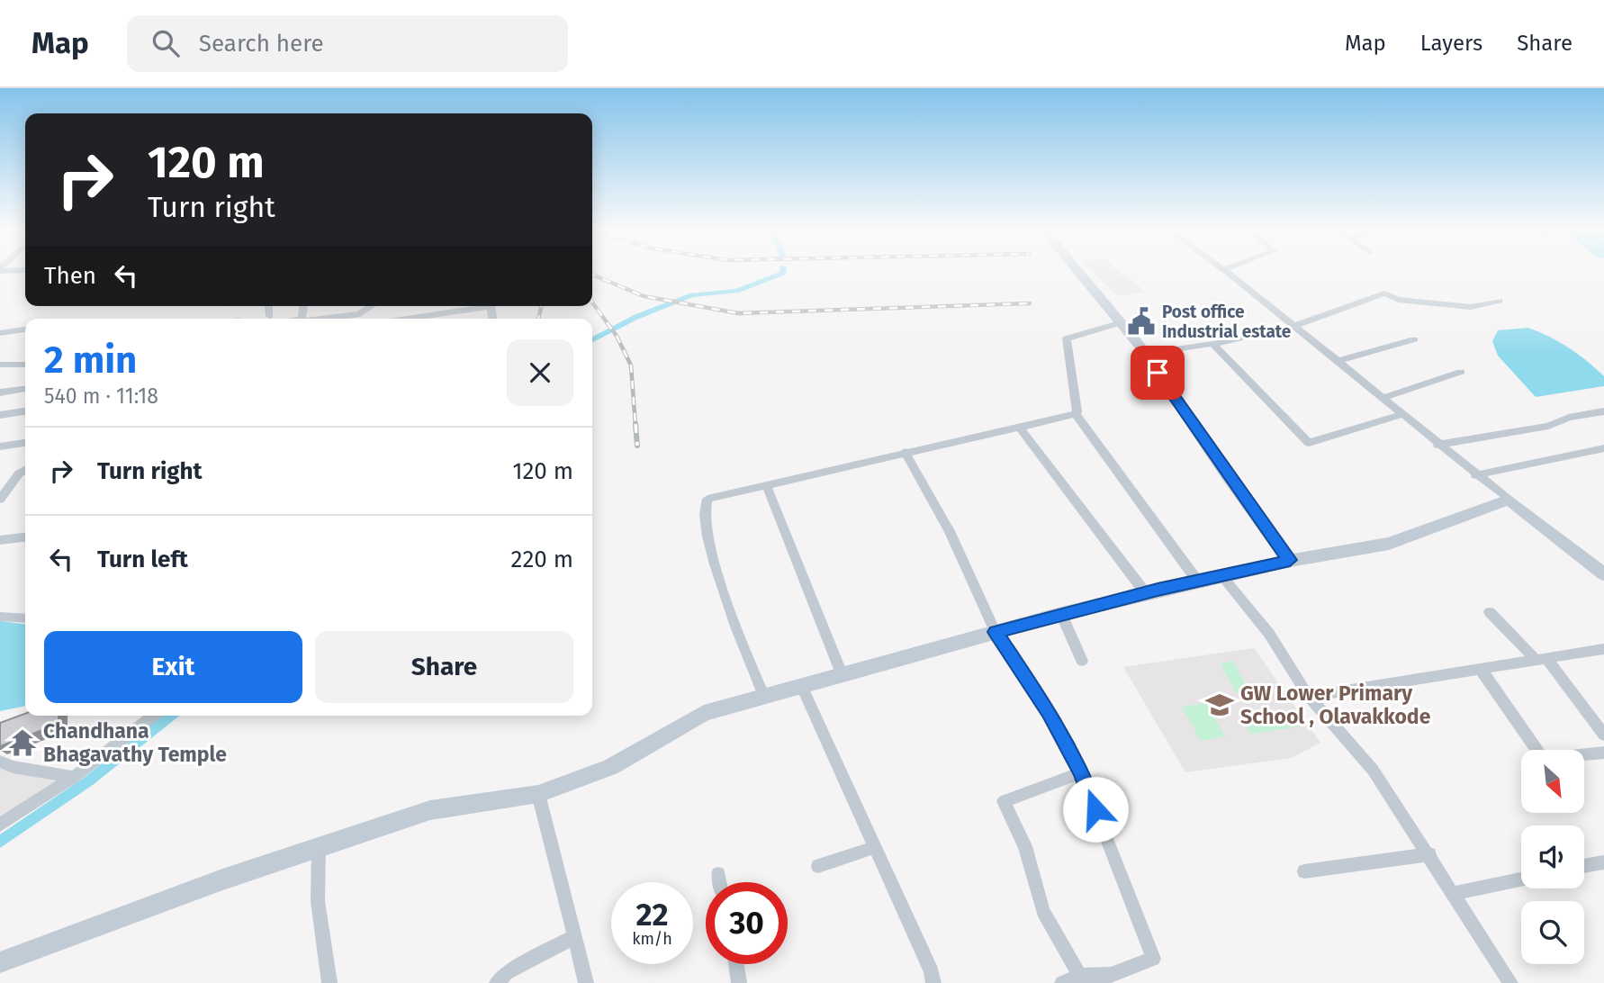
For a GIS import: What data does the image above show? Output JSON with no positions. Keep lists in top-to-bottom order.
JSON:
{
  "places": {
    "public building": ["Post office Industrial estate"],
    "school or university": ["GW Lower Primary School , Olavakkode"],
    "temple": ["Chandhana Bhagavathy Temple"]
  },
  "north": "bottom right",
  "page": {
    "header": "Map",
    "search": "Search here",
    "nav": ["Map", "Layers", "Share"],
    "turn": ["120 m", "Turn right"],
    "then": "Then",
    "heading": ["2 min", "540 m · 11:18"],
    "list": [
      {
        "name": "Turn right",
        "value": "120 m"
      },
      {
        "name": "Turn left",
        "value": "220 m"
      }
    ],
    "buttons": ["Exit", "Share"],
    "speed": "22 km/h",
    "limit": "30"
  }
}
